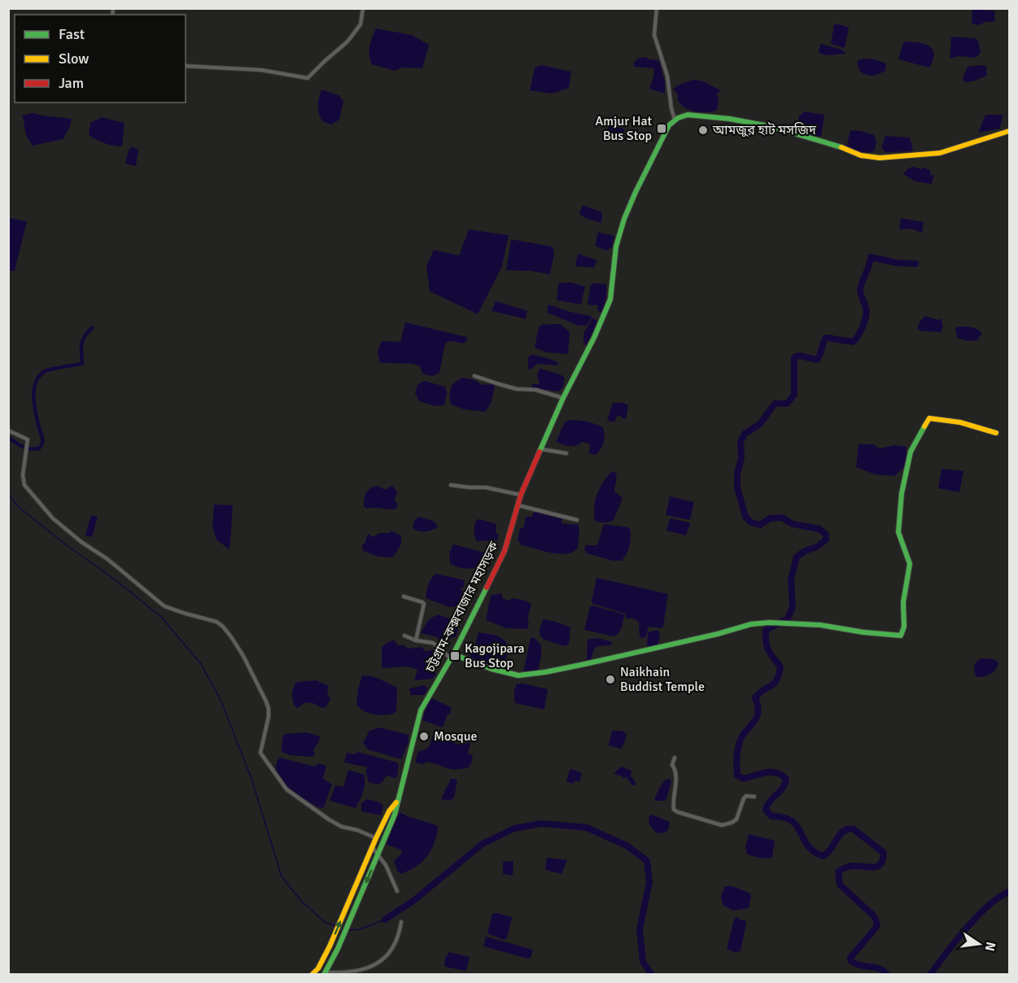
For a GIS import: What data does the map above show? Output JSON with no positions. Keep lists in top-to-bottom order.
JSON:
{
  "streets": {
    "main road": ["চট্টগ্রাম-কক্সবাজার মহাসড়ক"]
  },
  "places": {
    "transit": ["Amjur Hat Bus Stop", "Kagojipara Bus Stop"],
    "other": ["আমজুর হাট মসজিদ", "Naikhain Buddist Temple", "Mosque"]
  },
  "legend": ["Fast", "Slow", "Jam"],
  "north": "right"
}
